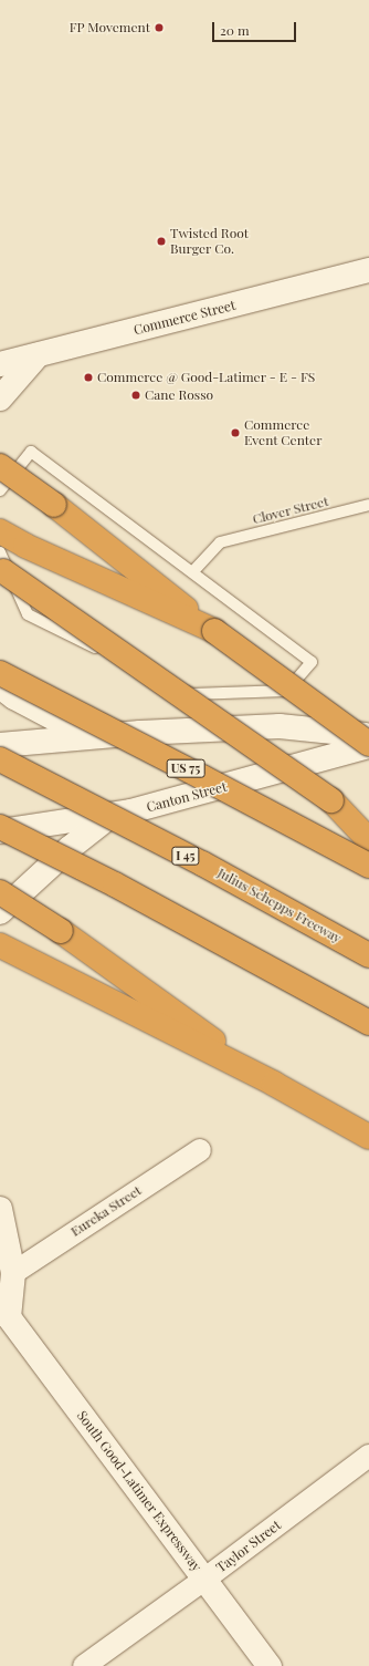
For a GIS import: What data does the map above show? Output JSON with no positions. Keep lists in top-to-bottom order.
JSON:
{
  "streets": {
    "highway": ["US 75", "I 45", "Julius Schepps Freeway"],
    "main road": ["Commerce Street", "Canton Street", "South Good-Latimer Expressway"],
    "street": ["Eureka Street", "Taylor Street"],
    "lane": ["Clover Street"]
  },
  "crossings": [
    ["Eureka Street", "South Good-Latimer Expressway"],
    ["South Good-Latimer Expressway", "Taylor Street"]
  ],
  "places": [
    "FP Movement",
    "Twisted Root Burger Co.",
    "Commerce @ Good-Latimer - E - FS",
    "Cane Rosso",
    "Commerce Event Center"
  ],
  "scale_bar": "20 m"
}
